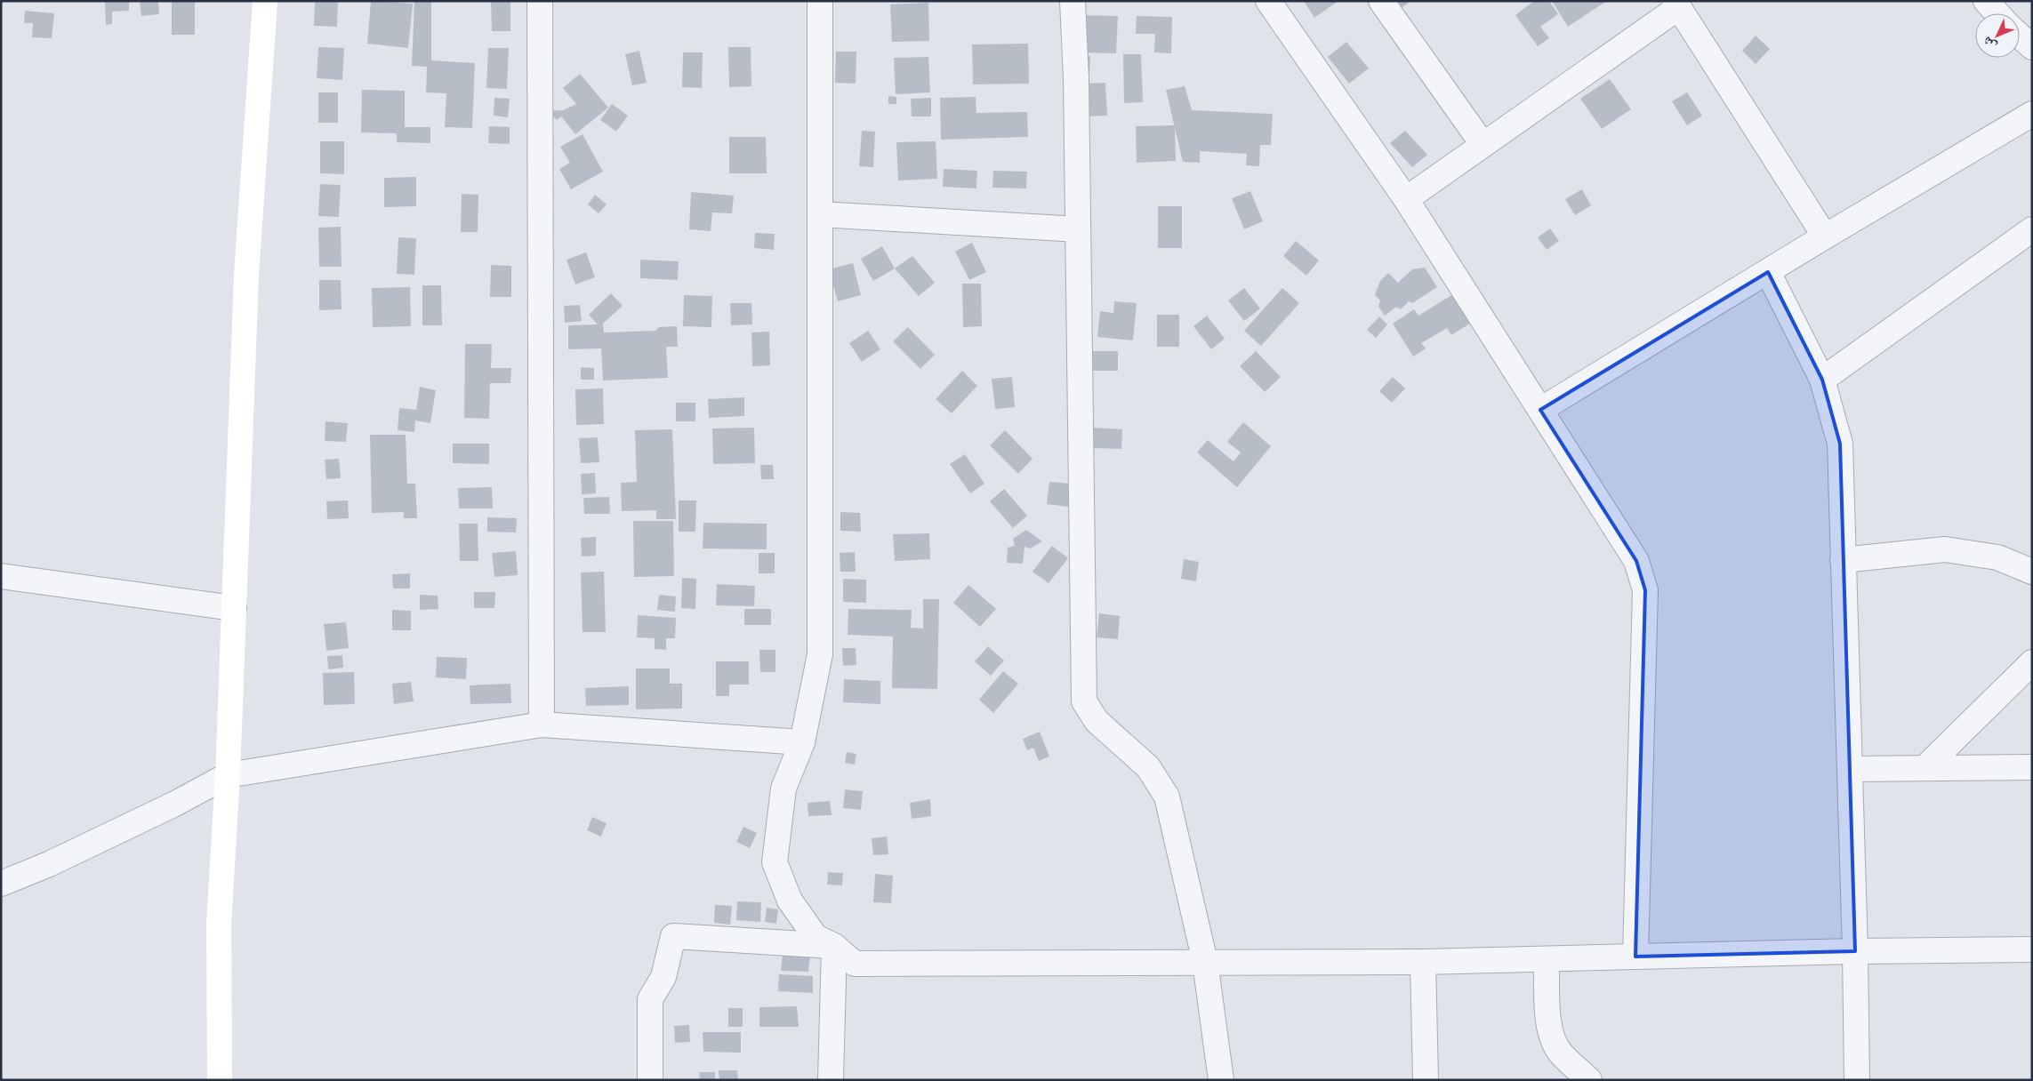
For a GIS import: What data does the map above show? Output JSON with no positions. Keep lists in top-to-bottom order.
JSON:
{
  "north": "bottom left"
}
